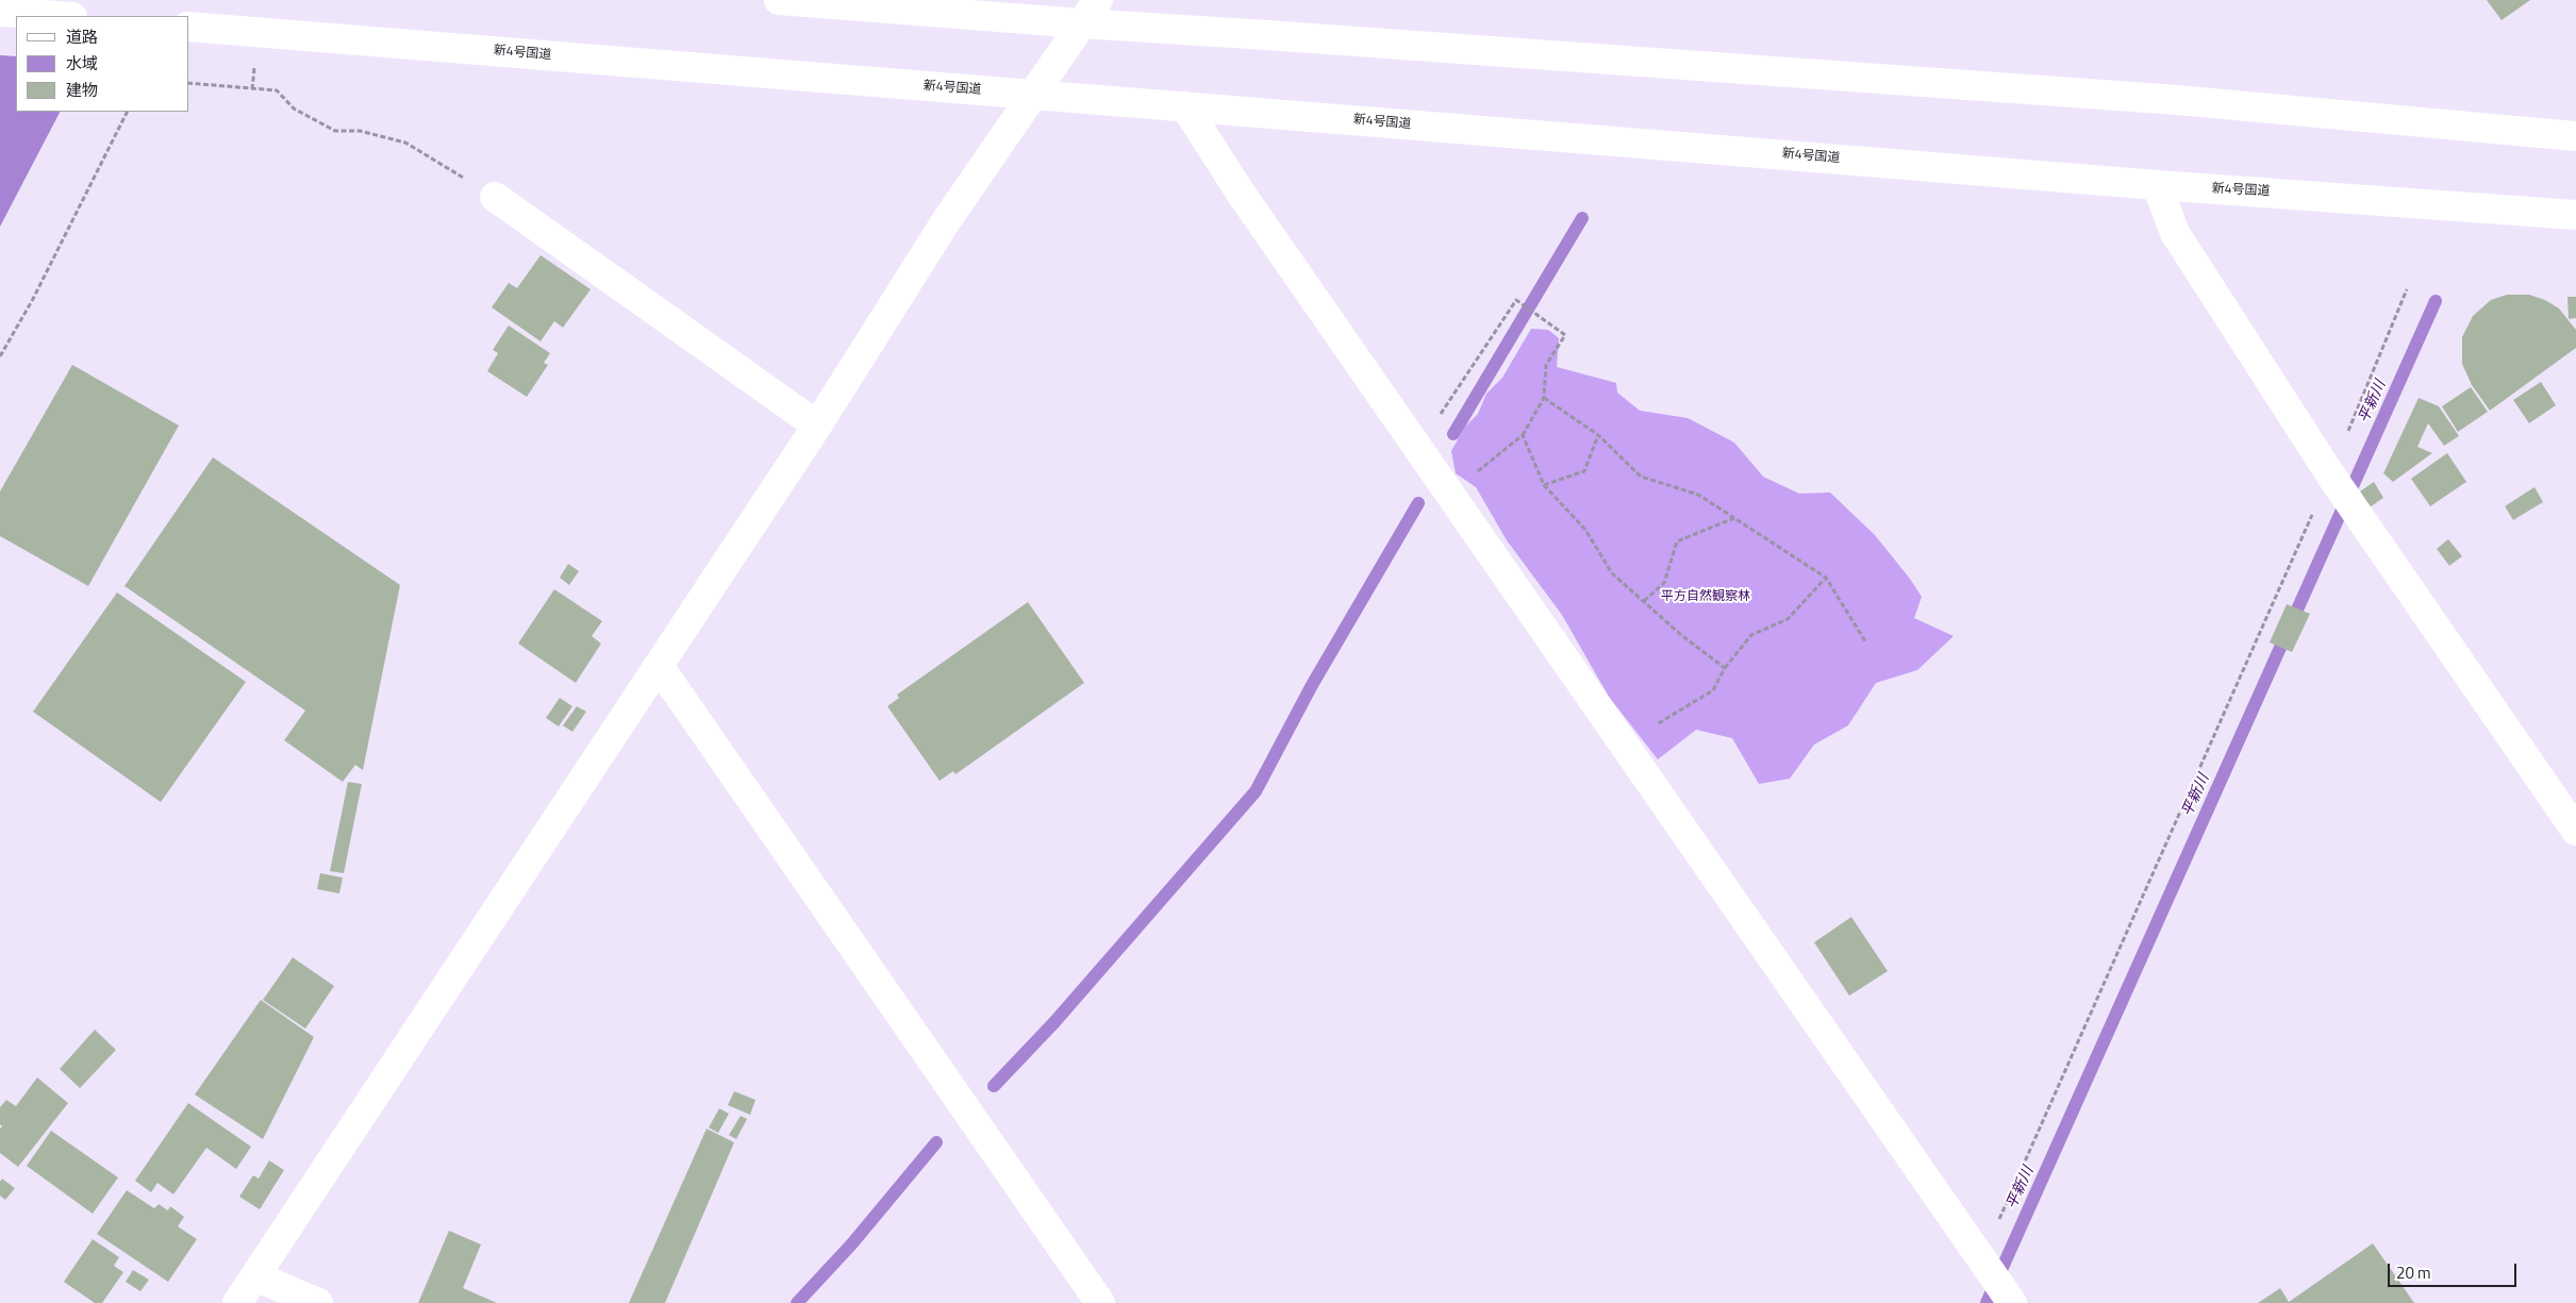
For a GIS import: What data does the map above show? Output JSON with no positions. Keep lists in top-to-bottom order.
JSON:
{
  "streets": {
    "main road": ["新4号国道"]
  },
  "water": ["平新川"],
  "parks": ["平方自然観察林"],
  "legend": ["道路", "水域", "建物"],
  "scale_bar": "20 m"
}
